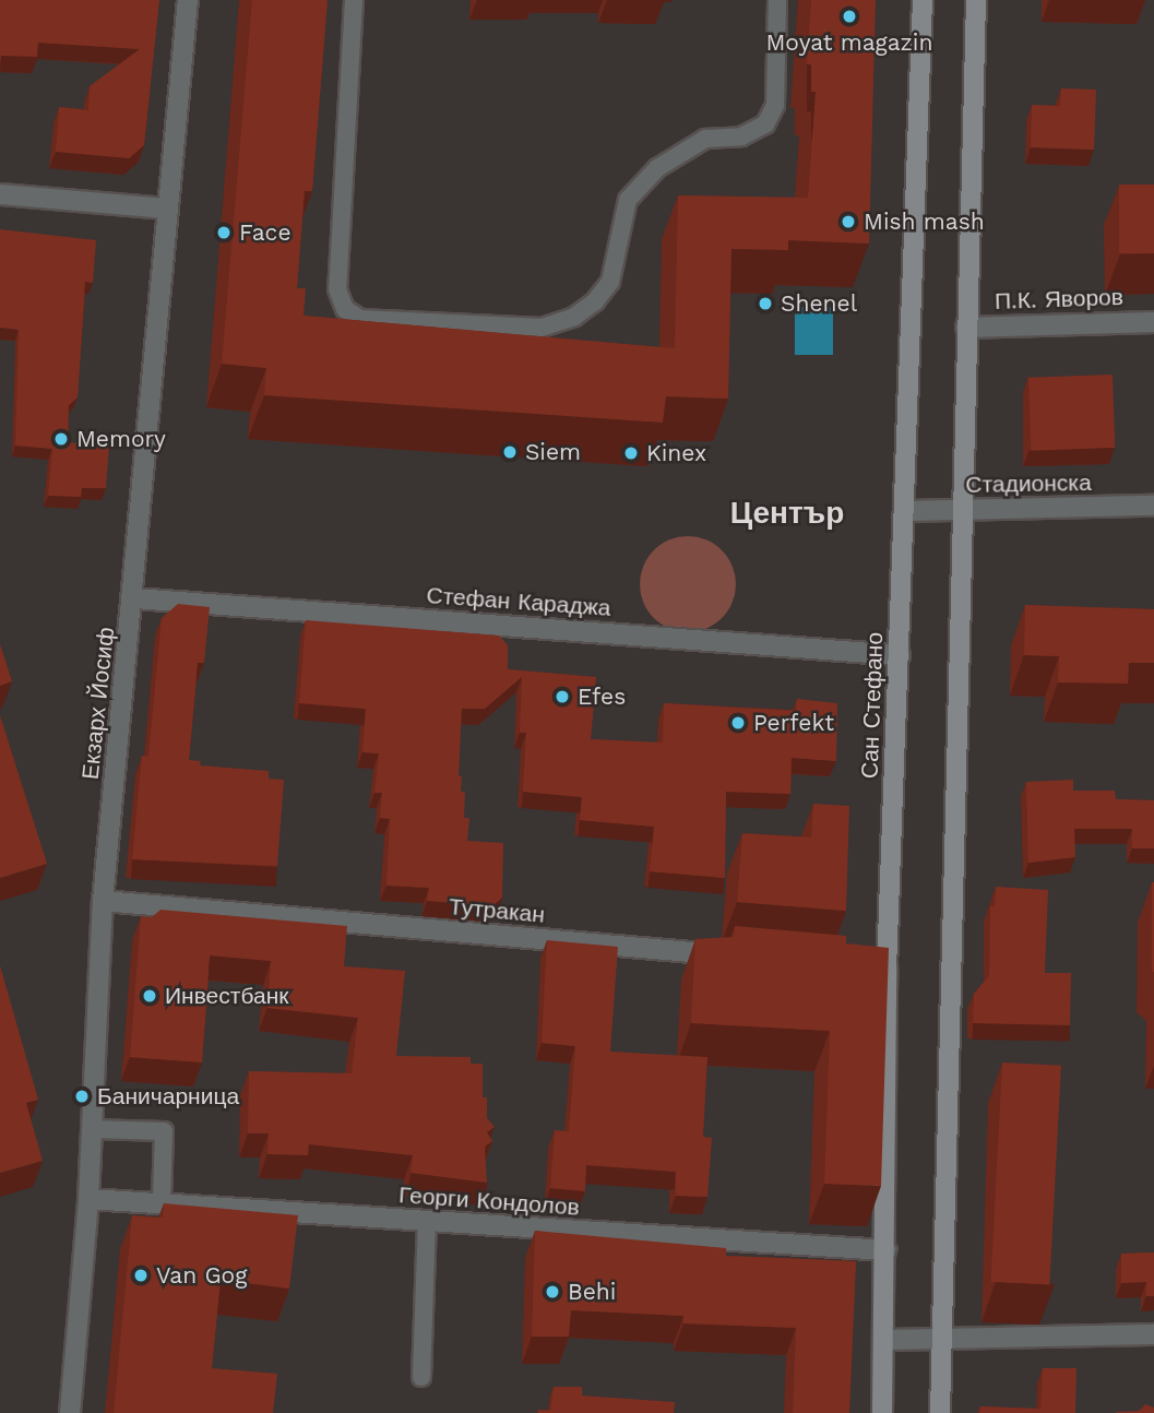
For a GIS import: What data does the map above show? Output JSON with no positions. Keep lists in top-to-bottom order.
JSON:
{
  "streets": {
    "main road": ["Сан Стефано"],
    "street": [
      "П.К. Яворов",
      "Стадионска",
      "Стефан Караджа",
      "Екзарх Йосиф",
      "Тутракан",
      "Георги Кондолов"
    ]
  },
  "crossings": [
    ["Стадионска", "Сан Стефано"],
    ["Стефан Караджа", "Екзарх Йосиф"],
    ["Стефан Караджа", "Сан Стефано"],
    ["Екзарх Йосиф", "Тутракан"],
    ["Екзарх Йосиф", "Георги Кондолов"],
    ["Сан Стефано", "Георги Кондолов"]
  ],
  "districts": ["Център"],
  "places": [
    "Moyat magazin",
    "Mish mash",
    "Face",
    "Shenel",
    "Memory",
    "Siem",
    "Kinex",
    "Efes",
    "Perfekt",
    "Инвестбанк",
    "Баничарница",
    "Van Gog",
    "Behi"
  ]
}
